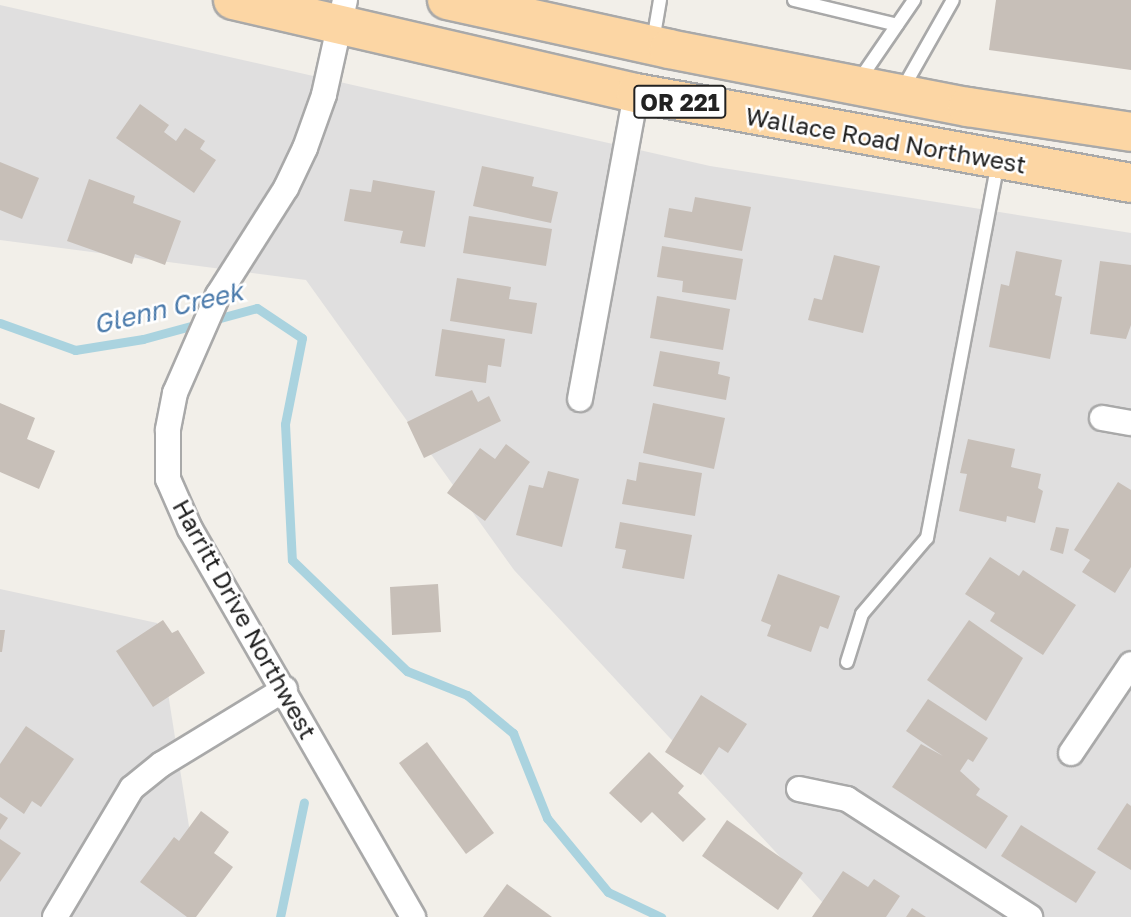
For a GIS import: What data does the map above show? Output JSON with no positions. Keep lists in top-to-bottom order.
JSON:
{
  "streets": {
    "main road": ["OR 221", "Wallace Road Northwest"],
    "street": ["Harritt Drive Northwest"]
  },
  "crossings": [
    ["Wallace Road Northwest", "Harritt Drive Northwest"]
  ],
  "water": ["Glenn Creek"]
}
